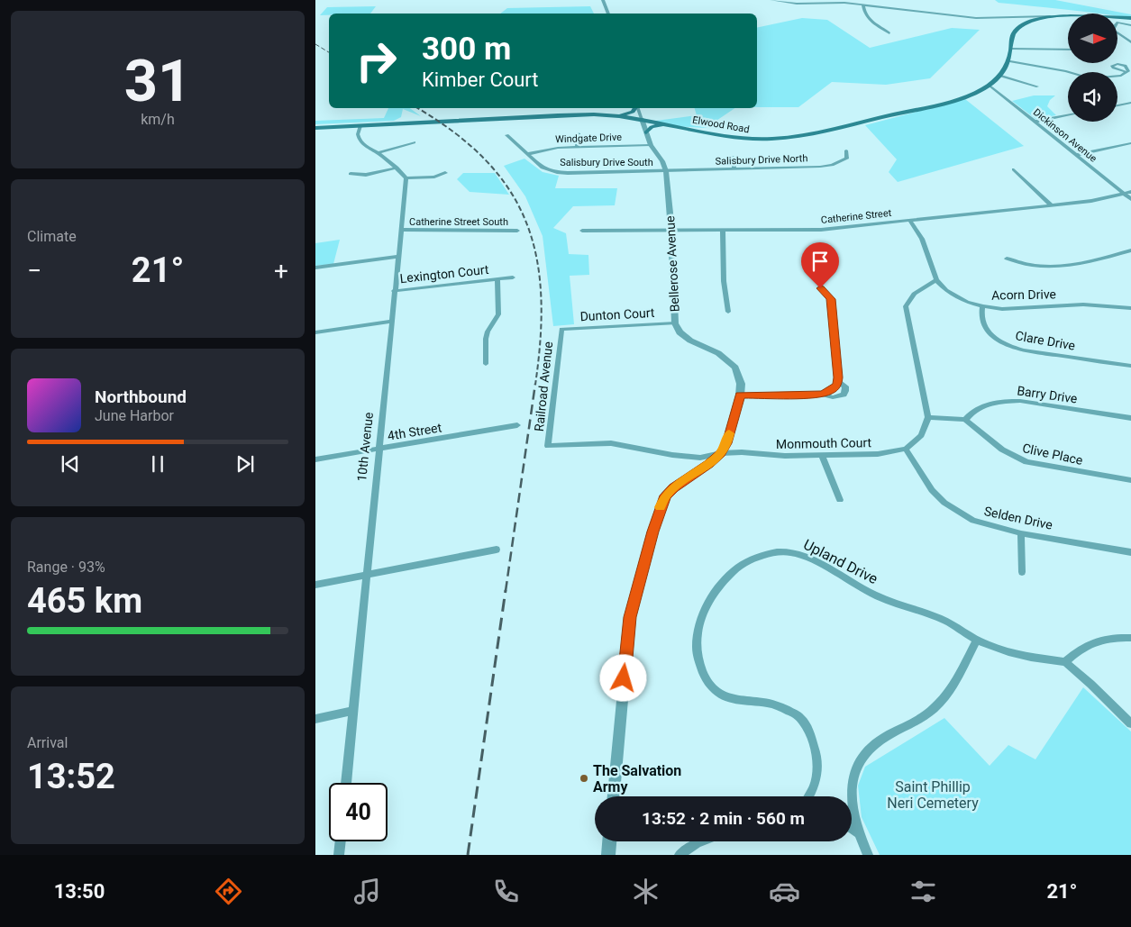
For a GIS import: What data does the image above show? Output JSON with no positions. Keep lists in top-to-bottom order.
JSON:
{
  "streets": {
    "main road": ["Elwood Road"],
    "street": [
      "Dickinson Avenue",
      "Windgate Drive",
      "Salisbury Drive North",
      "Salisbury Drive South",
      "Catherine Street",
      "Catherine Street South",
      "Bellerose Avenue",
      "Lexington Court",
      "Acorn Drive",
      "Dunton Court",
      "Clare Drive",
      "Railroad Avenue",
      "Barry Drive",
      "4th Street",
      "Monmouth Court",
      "10th Avenue",
      "Clive Place",
      "Selden Drive",
      "Upland Drive"
    ]
  },
  "crossings": [
    ["Elwood Road", "Dickinson Avenue"],
    ["Elwood Road", "Bellerose Avenue"],
    ["Dickinson Avenue", "Catherine Street"],
    ["Windgate Drive", "Salisbury Drive South"],
    ["Windgate Drive", "Bellerose Avenue"],
    ["Salisbury Drive North", "Salisbury Drive South"],
    ["Salisbury Drive North", "Bellerose Avenue"],
    ["Salisbury Drive South", "Bellerose Avenue"],
    ["Catherine Street", "Bellerose Avenue"],
    ["Catherine Street South", "10th Avenue"],
    ["Bellerose Avenue", "Dunton Court"],
    ["Bellerose Avenue", "Monmouth Court"],
    ["Lexington Court", "10th Avenue"],
    ["Acorn Drive", "Clare Drive"],
    ["Dunton Court", "Railroad Avenue"],
    ["Railroad Avenue", "Monmouth Court"],
    ["Barry Drive", "Clive Place"],
    ["4th Street", "10th Avenue"],
    ["Monmouth Court", "Selden Drive"]
  ],
  "parks": ["Saint Phillip Neri Cemetery"],
  "places": ["The Salvation Army"],
  "north": "right",
  "page": {
    "tile": [
      ["31", "km/h"],
      "Climate",
      ["Range · 93%", "465 km"],
      ["Arrival", "13:52"]
    ],
    "turn": ["300 m", "Kimber Court"],
    "heat": ["−", "21°", "+"],
    "song": ["Northbound", "June Harbor"],
    "limit": "40",
    "trip": "13:52 · 2 min · 560 m",
    "tabs": ["13:50", "21°"]
  }
}
